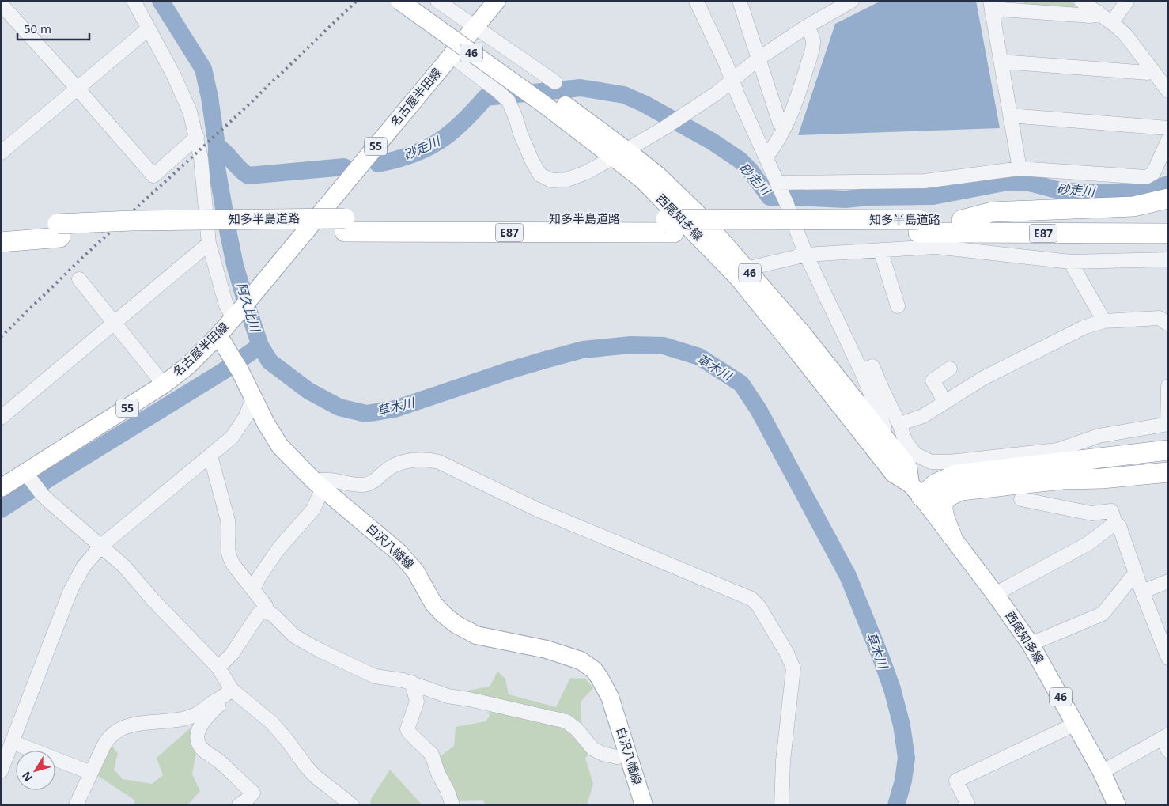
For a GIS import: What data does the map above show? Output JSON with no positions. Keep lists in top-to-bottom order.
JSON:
{
  "streets": {
    "highway": ["知多半島道路", "E87"],
    "main road": [
      "46",
      "名古屋半田線",
      "55",
      "西尾知多線",
      "白沢八幡線"
    ]
  },
  "crossings": [
    ["名古屋半田線", "白沢八幡線"]
  ],
  "water": ["砂走川", "阿久比川", "草木川"],
  "scale_bar": "50 m",
  "north": "bottom left"
}
